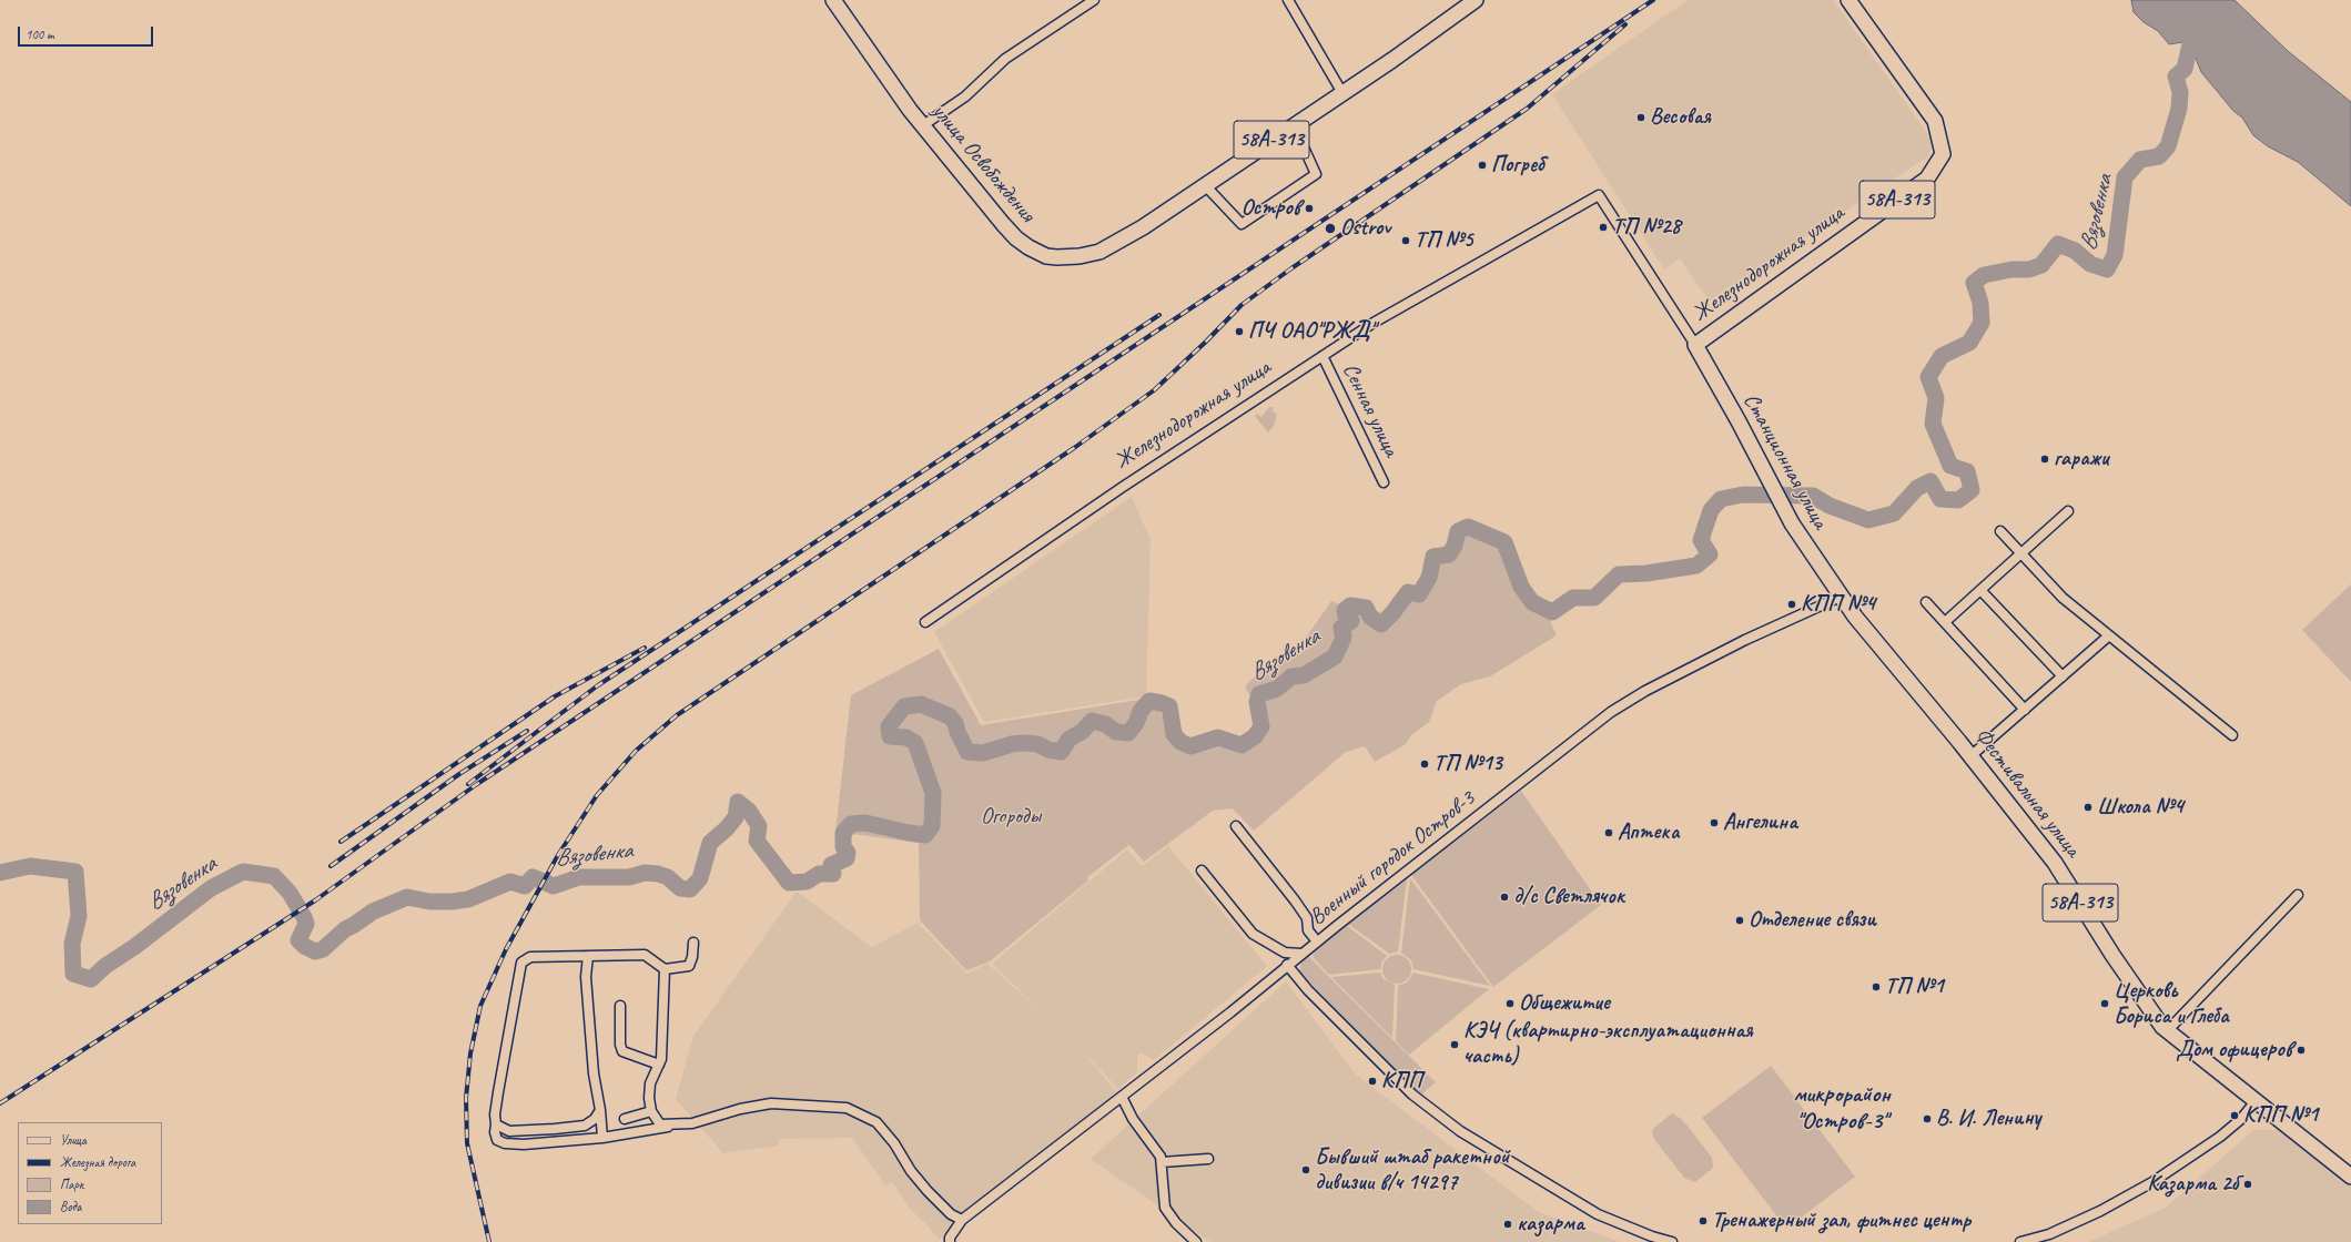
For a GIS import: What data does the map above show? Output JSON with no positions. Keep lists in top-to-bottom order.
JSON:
{
  "streets": {
    "main road": [
      "58А-313",
      "улица Освобождения",
      "Железнодорожная улица",
      "Станционная улица",
      "Фестивальная улица"
    ],
    "street": ["Сенная улица", "Военный городок Остров-3"]
  },
  "crossings": [
    ["Железнодорожная улица", "Сенная улица"],
    ["Железнодорожная улица", "Станционная улица"],
    ["Станционная улица", "Фестивальная улица"],
    ["Станционная улица", "Военный городок Остров-3"],
    ["Фестивальная улица", "Военный городок Остров-3"]
  ],
  "districts": ["микрорайон \"Остров-3\""],
  "water": ["Вязовенка"],
  "parks": ["Огороды"],
  "places": [
    "Весовая",
    "Погреб",
    "Остров",
    "ТП №28",
    "Ostrov",
    "ТП №5",
    "ПЧ ОАО\"РЖД\"",
    "гаражи",
    "КПП №4",
    "ТП №13",
    "Школа №4",
    "Ангелина",
    "Аптека",
    "д/с Светлячок",
    "Отделение связи",
    "ТП №1",
    "Общежитие",
    "Церковь Бориса и Глеба",
    "КЭЧ (квартирно-эксплуатационная часть)",
    "Дом офицеров",
    "КПП",
    "КПП №1",
    "В. И. Ленину",
    "Бывший штаб ракетной дивизии в/ч 14297",
    "Казарма 2б",
    "Тренажерный зал, фитнес центр",
    "казарма"
  ],
  "legend": [
    "Улица",
    "Железная дорога",
    "Парк",
    "Вода"
  ],
  "scale_bar": "100 m"
}
